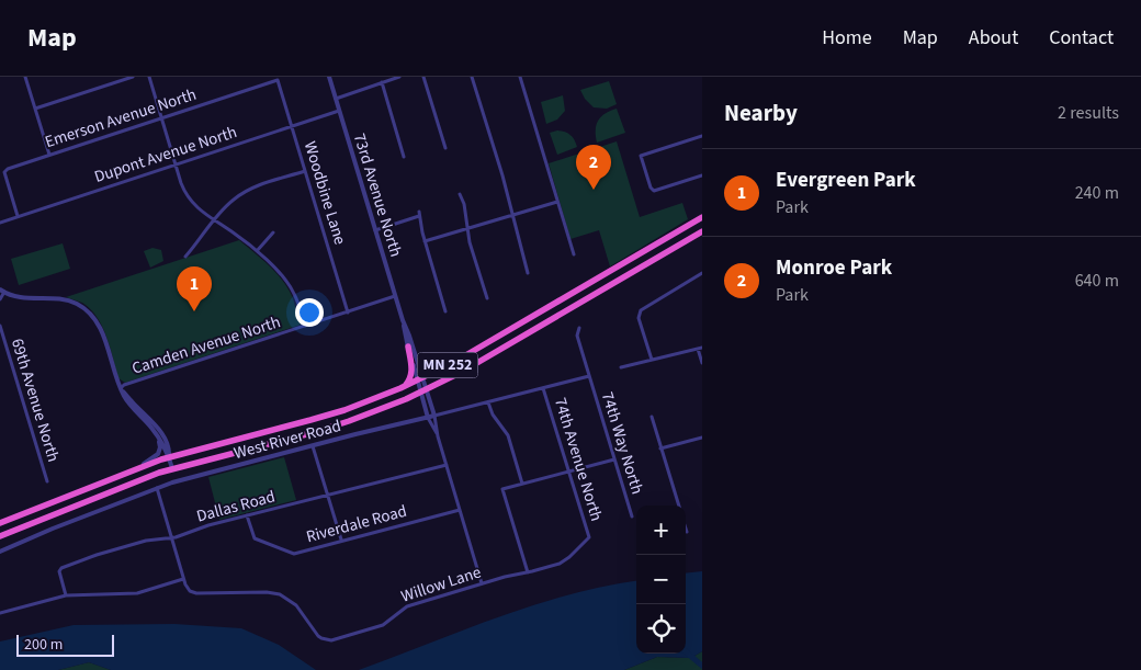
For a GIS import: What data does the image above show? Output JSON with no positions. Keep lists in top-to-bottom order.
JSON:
{
  "streets": {
    "highway": ["MN 252"],
    "street": [
      "Emerson Avenue North",
      "Dupont Avenue North",
      "Woodbine Lane",
      "73rd Avenue North",
      "Camden Avenue North",
      "69th Avenue North",
      "West River Road",
      "74th Way North",
      "74th Avenue North",
      "Dallas Road",
      "Riverdale Road",
      "Willow Lane"
    ]
  },
  "crossings": [
    ["Emerson Avenue North", "Dupont Avenue North"],
    ["Emerson Avenue North", "Woodbine Lane"],
    ["Dupont Avenue North", "Woodbine Lane"],
    ["Dupont Avenue North", "73rd Avenue North"],
    ["Woodbine Lane", "Camden Avenue North"],
    ["73rd Avenue North", "Camden Avenue North"],
    ["73rd Avenue North", "MN 252"],
    ["73rd Avenue North", "West River Road"],
    ["73rd Avenue North", "Dallas Road"],
    ["73rd Avenue North", "Riverdale Road"],
    ["73rd Avenue North", "Willow Lane"],
    ["West River Road", "74th Way North"],
    ["West River Road", "74th Avenue North"],
    ["74th Avenue North", "Willow Lane"],
    ["Dallas Road", "Riverdale Road"]
  ],
  "scale_bar": "200 m",
  "page": {
    "header": "Map",
    "nav": [
      "Home",
      "Map",
      "About",
      "Contact"
    ],
    "heading": ["Nearby", "2 results"],
    "pins": ["2", "1"],
    "list": [
      {
        "mark": "1",
        "name": "Evergreen Park",
        "note": "Park",
        "value": "240 m"
      },
      {
        "mark": "2",
        "name": "Monroe Park",
        "note": "Park",
        "value": "640 m"
      }
    ],
    "map_buttons": ["+", "−"],
    "scale": "200 m"
  }
}
